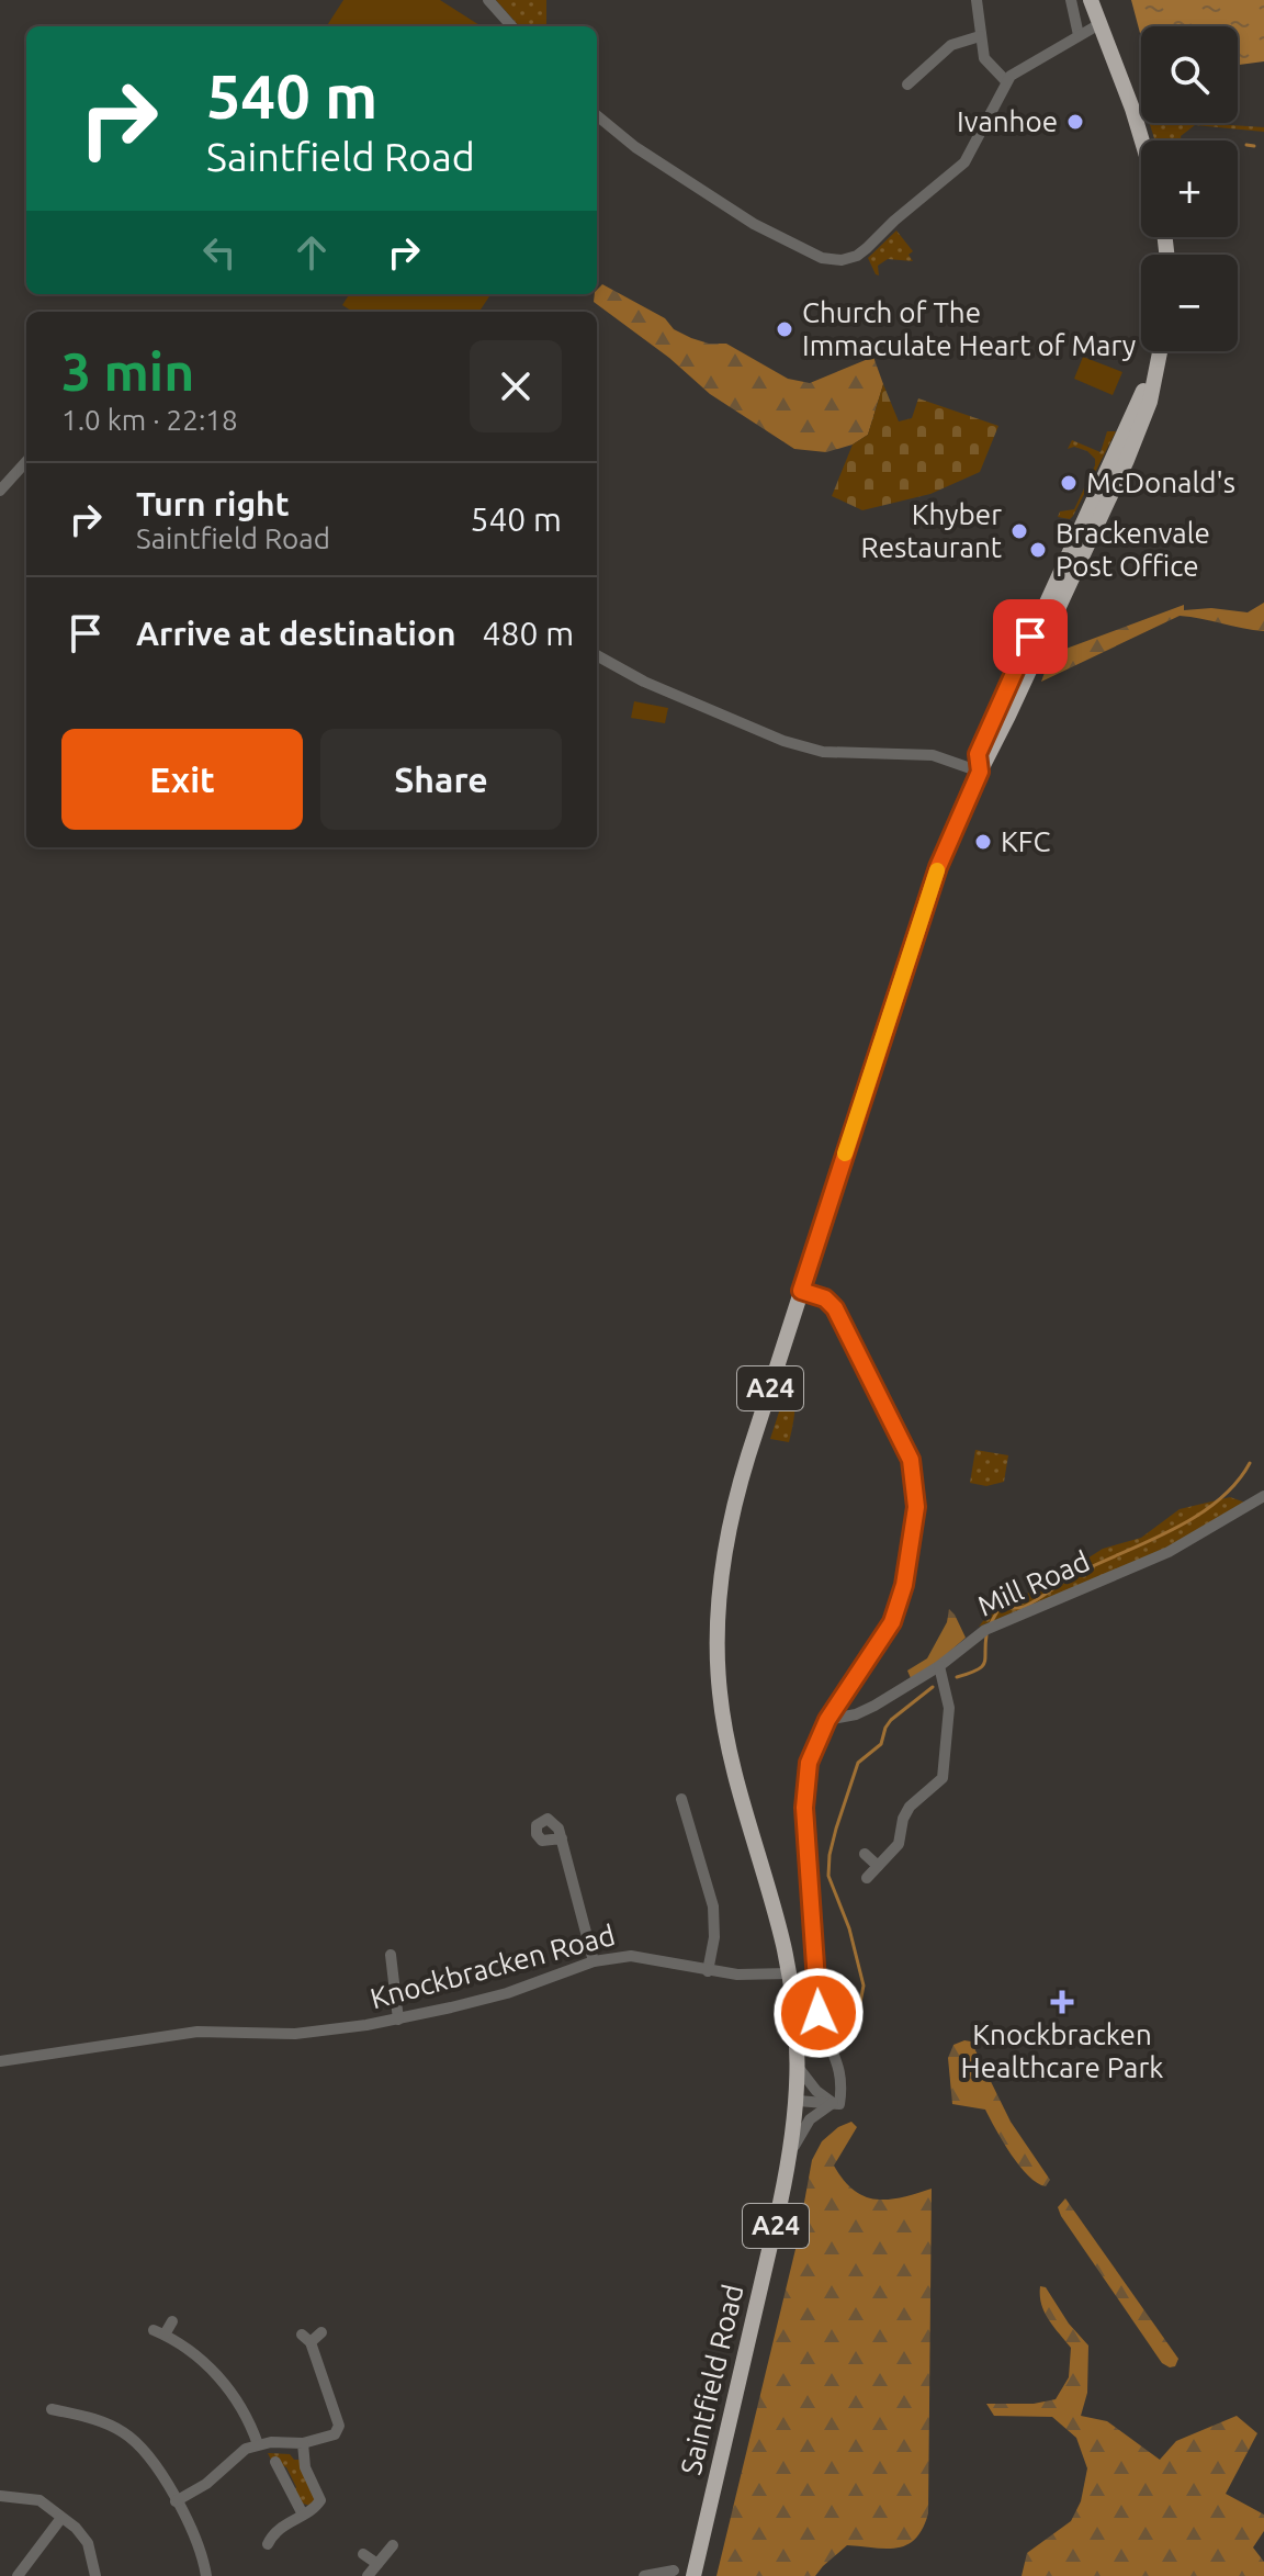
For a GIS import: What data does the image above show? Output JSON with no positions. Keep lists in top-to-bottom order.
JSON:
{
  "streets": {
    "highway": ["A24", "Saintfield Road"],
    "street": ["Mill Road", "Knockbracken Road"]
  },
  "crossings": [
    ["Knockbracken Road", "Saintfield Road"]
  ],
  "places": {
    "other": [
      "Ivanhoe",
      "Church of The Immaculate Heart of Mary",
      "McDonald's",
      "Khyber Restaurant",
      "Brackenvale Post Office",
      "KFC"
    ],
    "health": ["Knockbracken Healthcare Park"]
  },
  "page": {
    "map_buttons": ["+", "−"],
    "turn": ["540 m", "Saintfield Road"],
    "heading": ["3 min", "1.0 km · 22:18"],
    "list": [
      {
        "name": "Turn right",
        "note": "Saintfield Road",
        "value": "540 m"
      },
      {
        "name": "Arrive at destination",
        "value": "480 m"
      }
    ],
    "buttons": ["Exit", "Share"]
  }
}
